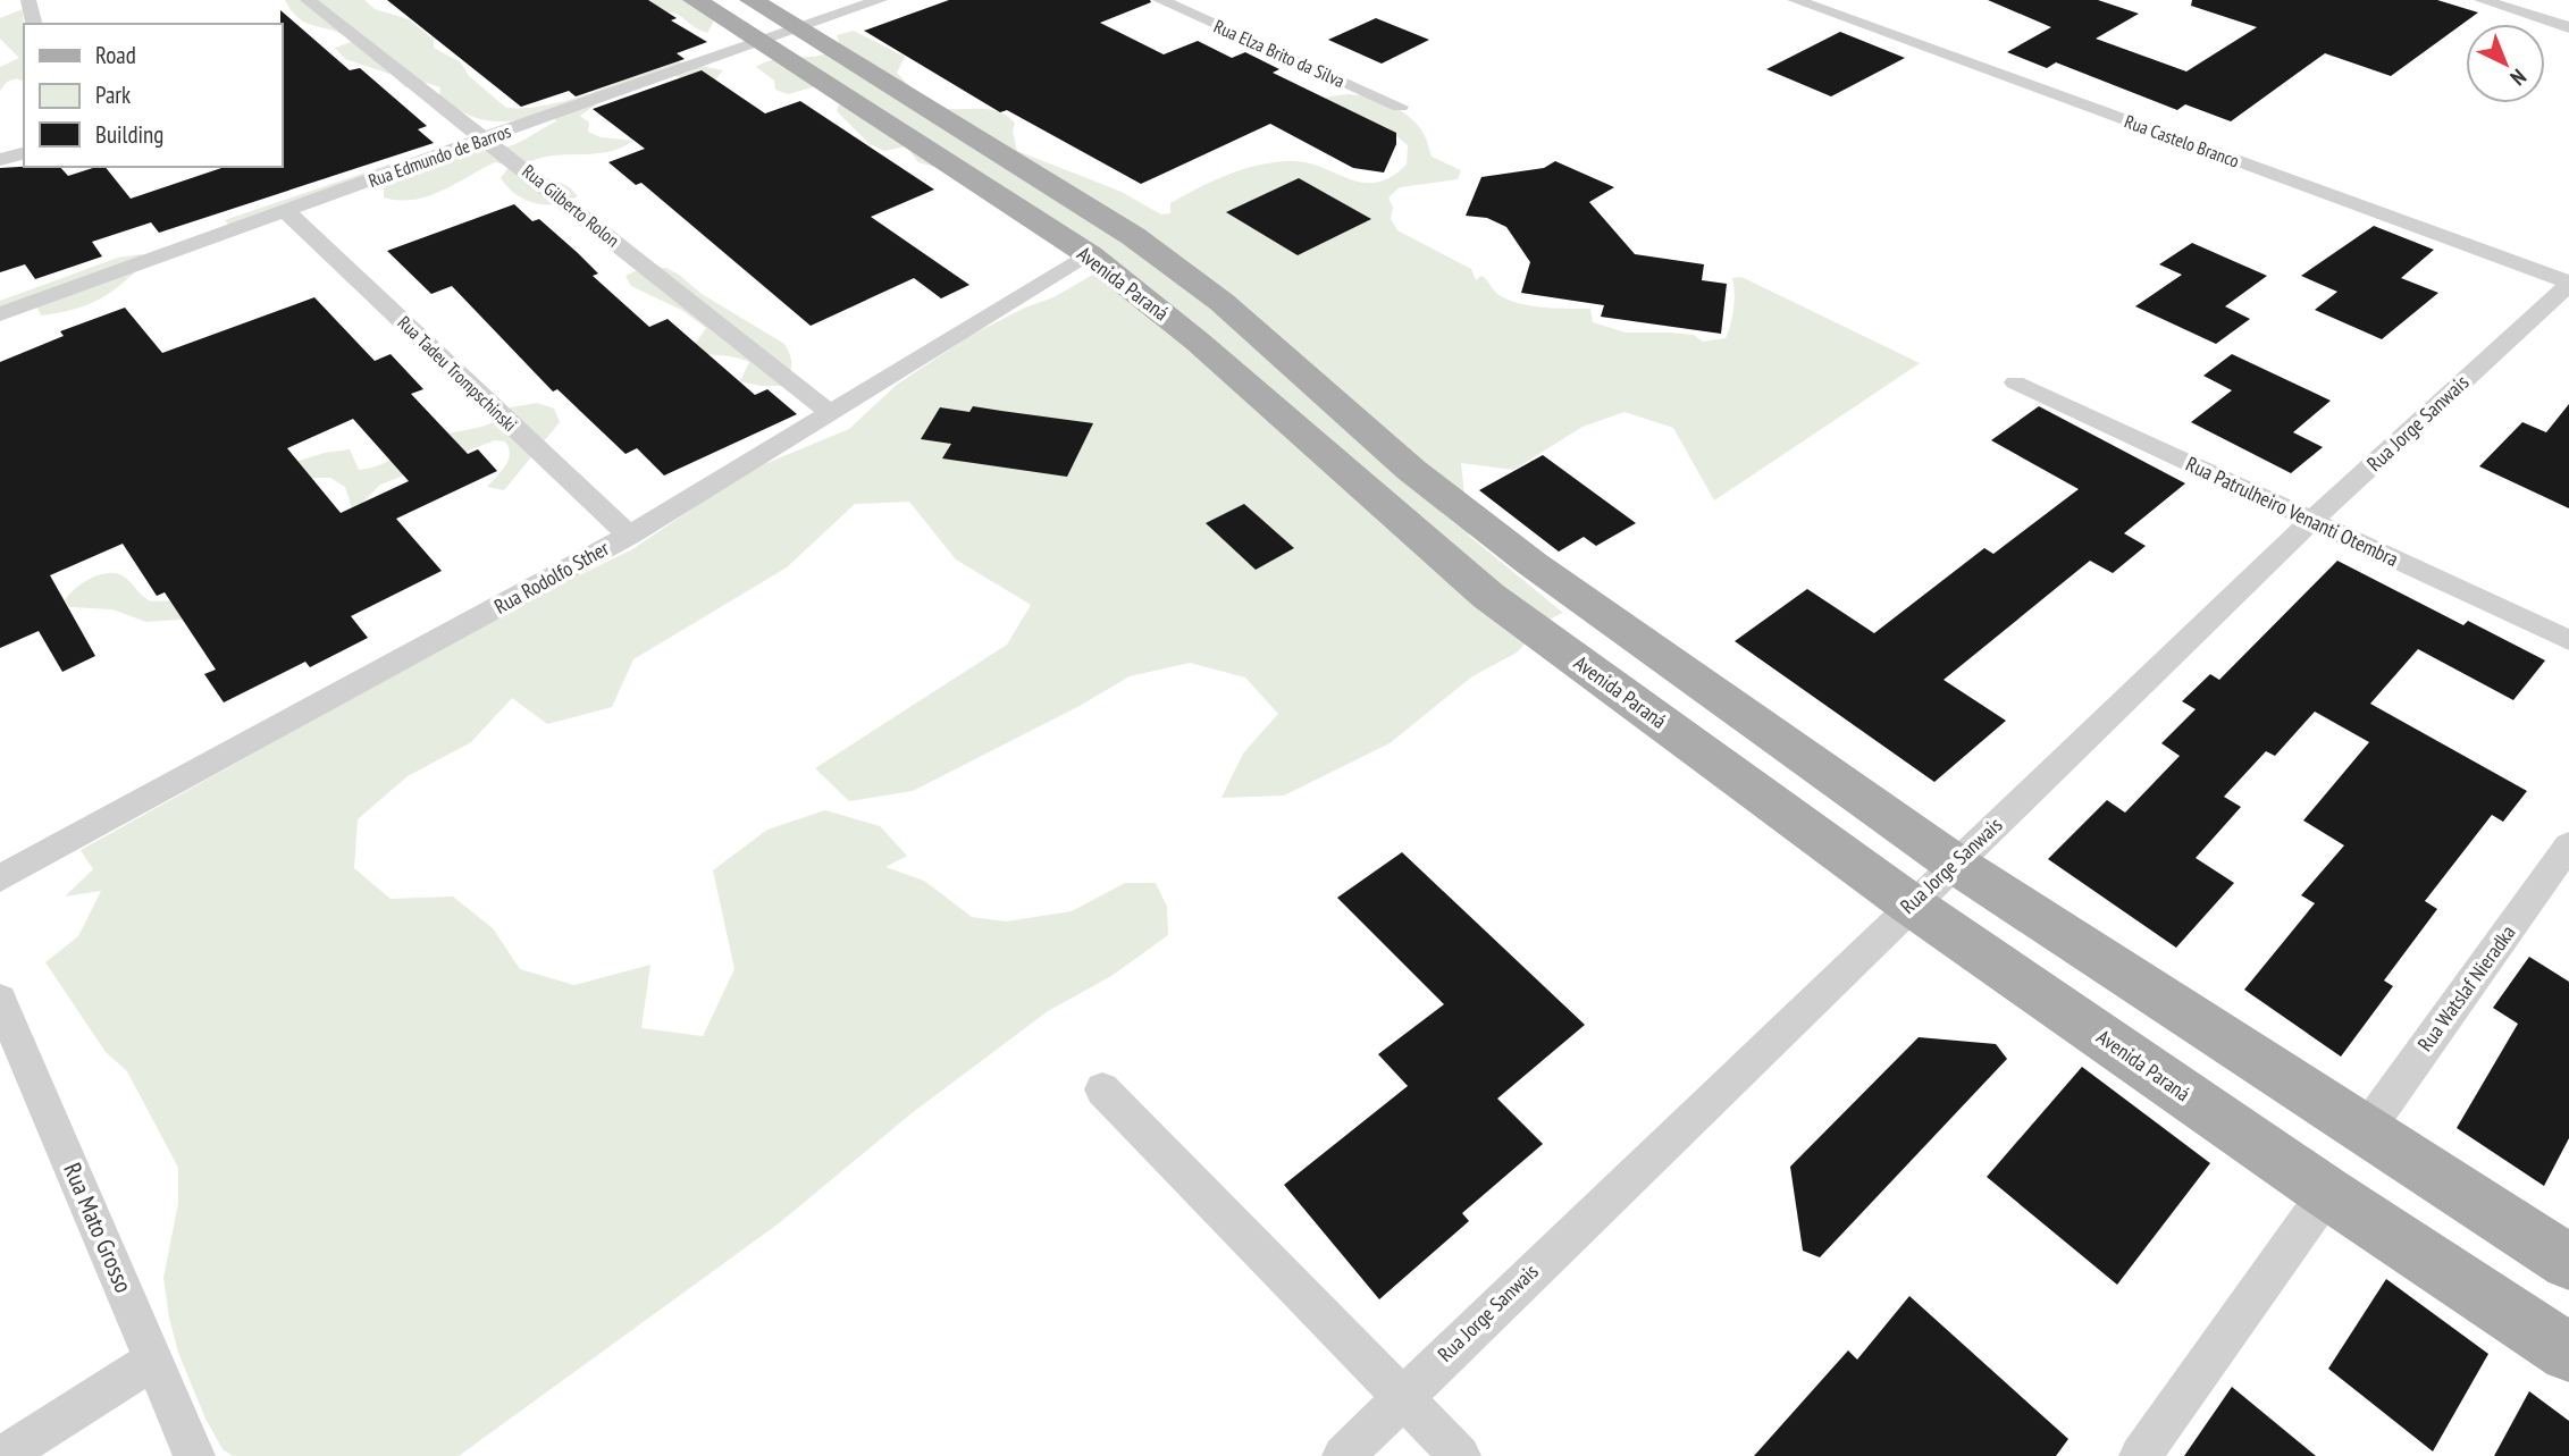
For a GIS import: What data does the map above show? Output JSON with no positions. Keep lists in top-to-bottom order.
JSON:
{
  "streets": {
    "main road": ["Avenida Paraná"],
    "street": [
      "Rua Elza Brito da Silva",
      "Rua Castelo Branco",
      "Rua Edmundo de Barros",
      "Rua Gilberto Rolon",
      "Rua Tadeu Trompschinski",
      "Rua Jorge Sanwais",
      "Rua Patrulheiro Venanti Otembra",
      "Rua Rodolfo Sther",
      "Rua Watslaf Nieradka",
      "Rua Mato Grosso"
    ]
  },
  "crossings": [
    ["Rua Castelo Branco", "Rua Jorge Sanwais"],
    ["Rua Edmundo de Barros", "Rua Gilberto Rolon"],
    ["Rua Edmundo de Barros", "Avenida Paraná"],
    ["Rua Edmundo de Barros", "Rua Tadeu Trompschinski"],
    ["Rua Gilberto Rolon", "Rua Rodolfo Sther"],
    ["Avenida Paraná", "Rua Jorge Sanwais"],
    ["Avenida Paraná", "Rua Rodolfo Sther"],
    ["Avenida Paraná", "Rua Watslaf Nieradka"],
    ["Rua Tadeu Trompschinski", "Rua Rodolfo Sther"],
    ["Rua Jorge Sanwais", "Rua Patrulheiro Venanti Otembra"]
  ],
  "legend": ["Road", "Park", "Building"],
  "north": "bottom right"
}
